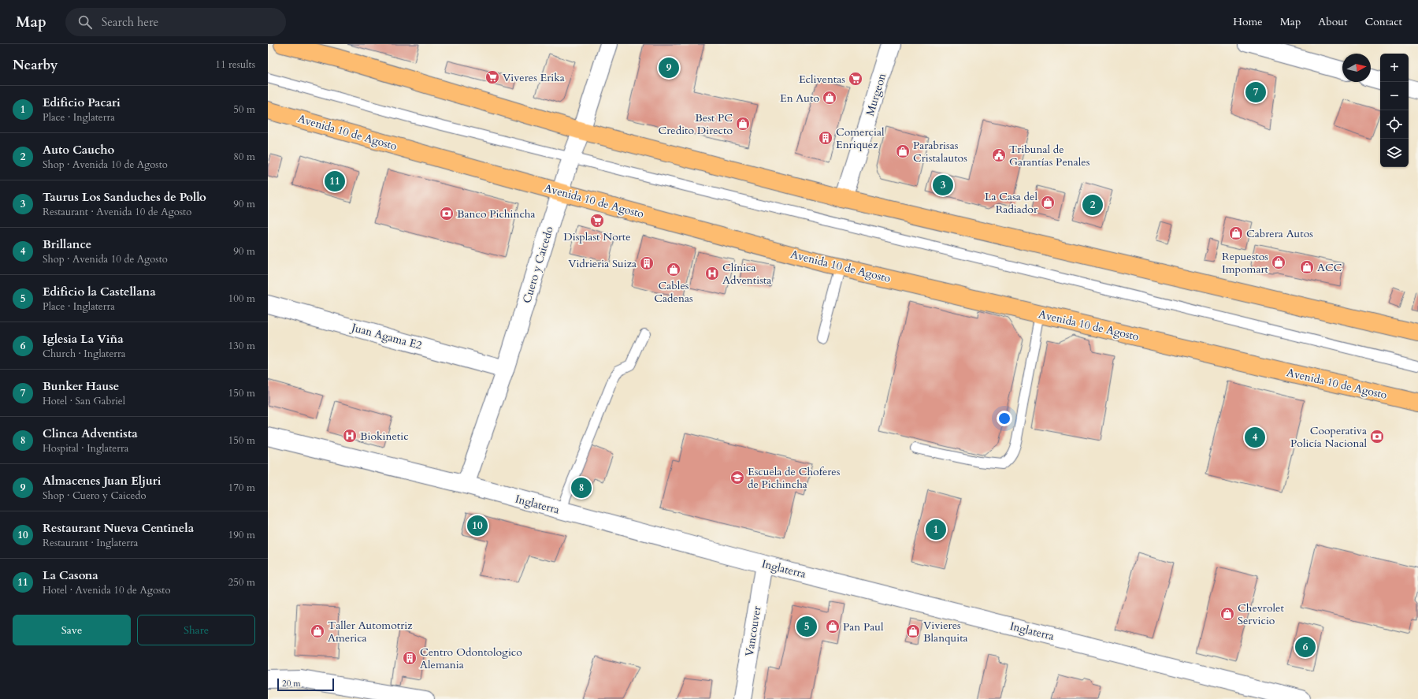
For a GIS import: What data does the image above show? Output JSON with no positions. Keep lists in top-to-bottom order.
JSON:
{
  "streets": {
    "main road": ["Avenida 10 de Agosto"],
    "street": [
      "Murgeon",
      "Cuero y Caicedo",
      "Juan Agama E2",
      "Inglaterra",
      "Vancouver"
    ]
  },
  "crossings": [
    ["Avenida 10 de Agosto", "Cuero y Caicedo"],
    ["Cuero y Caicedo", "Juan Agama E2"],
    ["Cuero y Caicedo", "Inglaterra"],
    ["Inglaterra", "Vancouver"]
  ],
  "places": {
    "supermarket": ["Viveres Erika", "Ecliventas", "Displast Norte"],
    "shop": [
      "En Auto",
      "Best PC Credito Directo",
      "Parabrisas Cristalautos",
      "La Casa del Radiador",
      "Cabrera Autos",
      "Repuestos Impomart",
      "ACC",
      "Cables Cadenas",
      "Chevrolet Servicio",
      "Pan Paul",
      "Taller Automotriz America",
      "Vivieres Blanquita"
    ],
    "building": ["Comercial Enriquez", "Vidrieria Suiza", "Centro Odontologico Alemania"],
    "public building": ["Tribunal de Garantías Penales"],
    "bank": ["Banco Pichincha", "Cooperativa Policía Nacional"],
    "hospital": ["Clínica Adventista", "Biokinetic"],
    "school or university": ["Escuela de Choferes de Pichincha"]
  },
  "scale_bar": "20 m",
  "north": "right",
  "page": {
    "header": "Map",
    "search": "Search here",
    "nav": [
      "Home",
      "Map",
      "About",
      "Contact"
    ],
    "heading": ["Nearby", "11 results"],
    "map_buttons": ["+", "−"],
    "pins": [
      "9",
      "7",
      "11",
      "3",
      "2",
      "4",
      "8",
      "10",
      "1",
      "5",
      "6"
    ],
    "list": [
      {
        "mark": "1",
        "name": "Edificio Pacari",
        "note": "Place · Inglaterra",
        "value": "50 m"
      },
      {
        "mark": "2",
        "name": "Auto Caucho",
        "note": "Shop · Avenida 10 de Agosto",
        "value": "80 m"
      },
      {
        "mark": "3",
        "name": "Taurus Los Sanduches de Pollo",
        "note": "Restaurant · Avenida 10 de Agosto",
        "value": "90 m"
      },
      {
        "mark": "4",
        "name": "Brillance",
        "note": "Shop · Avenida 10 de Agosto",
        "value": "90 m"
      },
      {
        "mark": "5",
        "name": "Edificio la Castellana",
        "note": "Place · Inglaterra",
        "value": "100 m"
      },
      {
        "mark": "6",
        "name": "Iglesia La Viña",
        "note": "Church · Inglaterra",
        "value": "130 m"
      },
      {
        "mark": "7",
        "name": "Bunker Hause",
        "note": "Hotel · San Gabriel",
        "value": "150 m"
      },
      {
        "mark": "8",
        "name": "Clinca Adventista",
        "note": "Hospital · Inglaterra",
        "value": "150 m"
      },
      {
        "mark": "9",
        "name": "Almacenes Juan Eljuri",
        "note": "Shop · Cuero y Caicedo",
        "value": "170 m"
      },
      {
        "mark": "10",
        "name": "Restaurant Nueva Centinela",
        "note": "Restaurant · Inglaterra",
        "value": "190 m"
      },
      {
        "mark": "11",
        "name": "La Casona",
        "note": "Hotel · Avenida 10 de Agosto",
        "value": "250 m"
      }
    ],
    "buttons": ["Save", "Share"],
    "scale": "20 m"
  }
}
